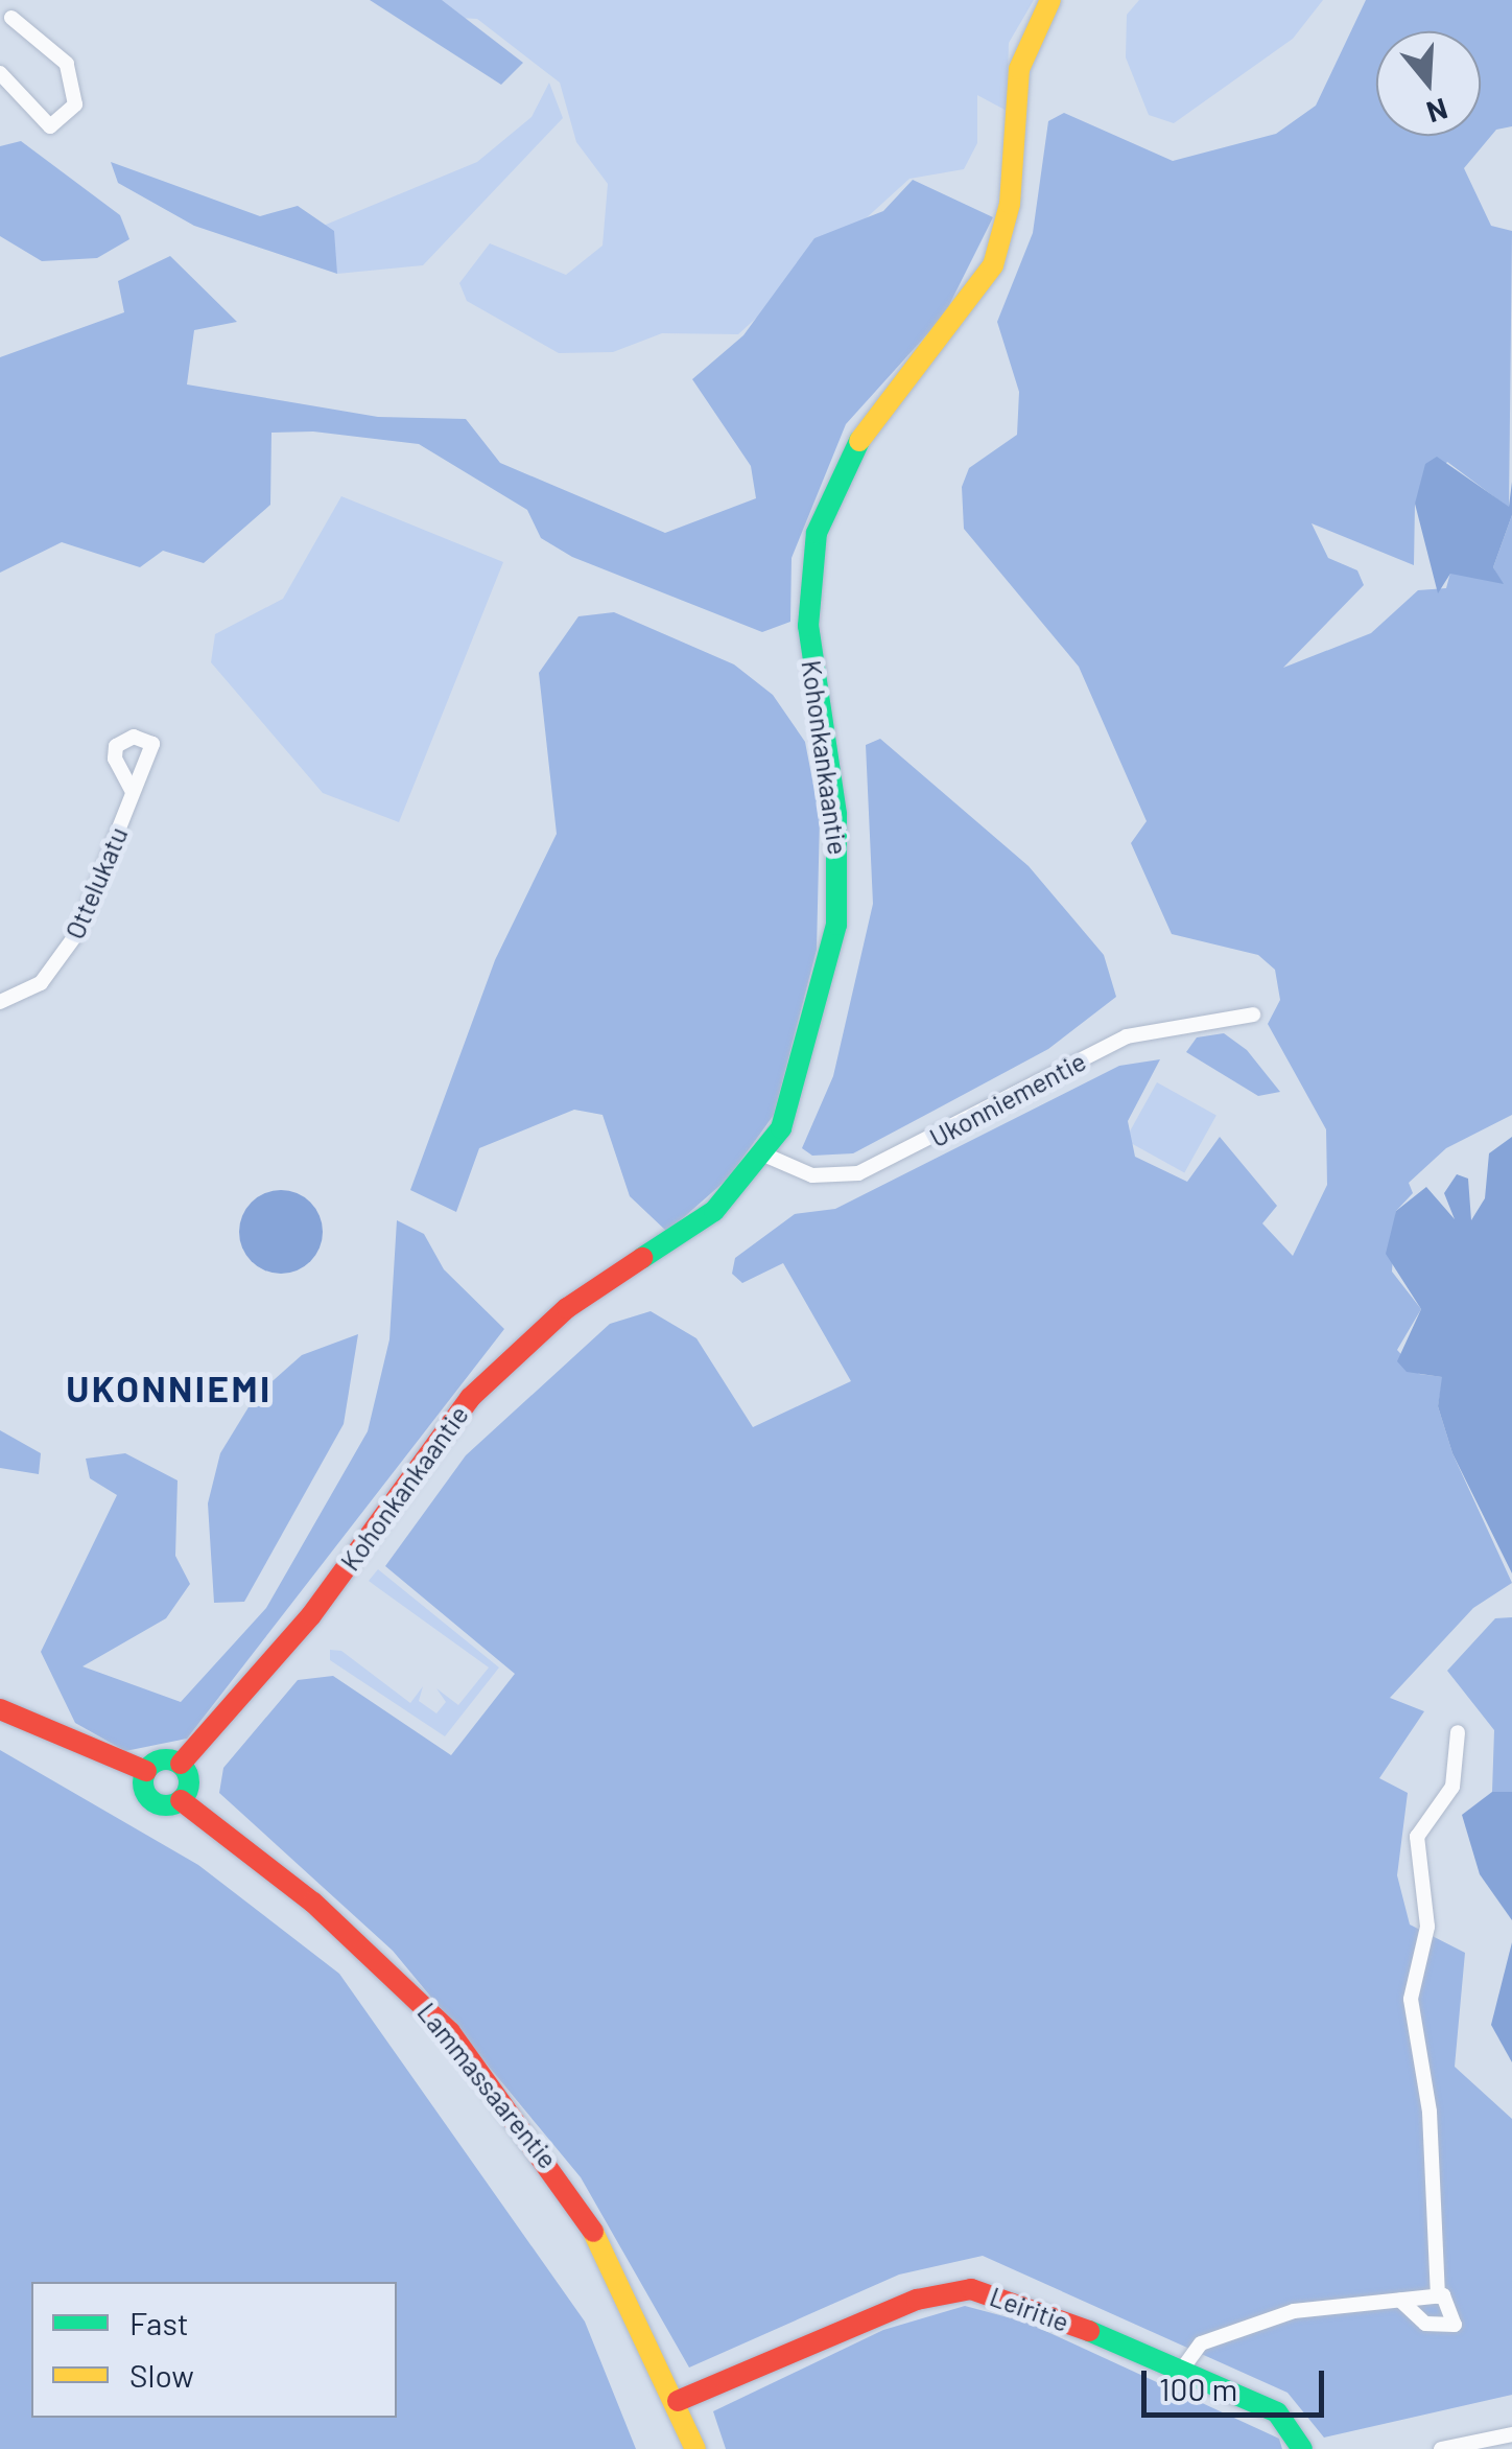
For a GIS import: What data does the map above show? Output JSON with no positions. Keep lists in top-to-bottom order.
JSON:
{
  "streets": {
    "street": [
      "Kohonkankaantie",
      "Ottelukatu",
      "Ukonniementie",
      "Lammassaarentie",
      "Leiritie"
    ]
  },
  "crossings": [
    ["Kohonkankaantie", "Ukonniementie"],
    ["Kohonkankaantie", "Lammassaarentie"],
    ["Lammassaarentie", "Leiritie"]
  ],
  "districts": ["UKONNIEMI"],
  "legend": ["Fast", "Slow"],
  "scale_bar": "100 m",
  "north": "bottom"
}
